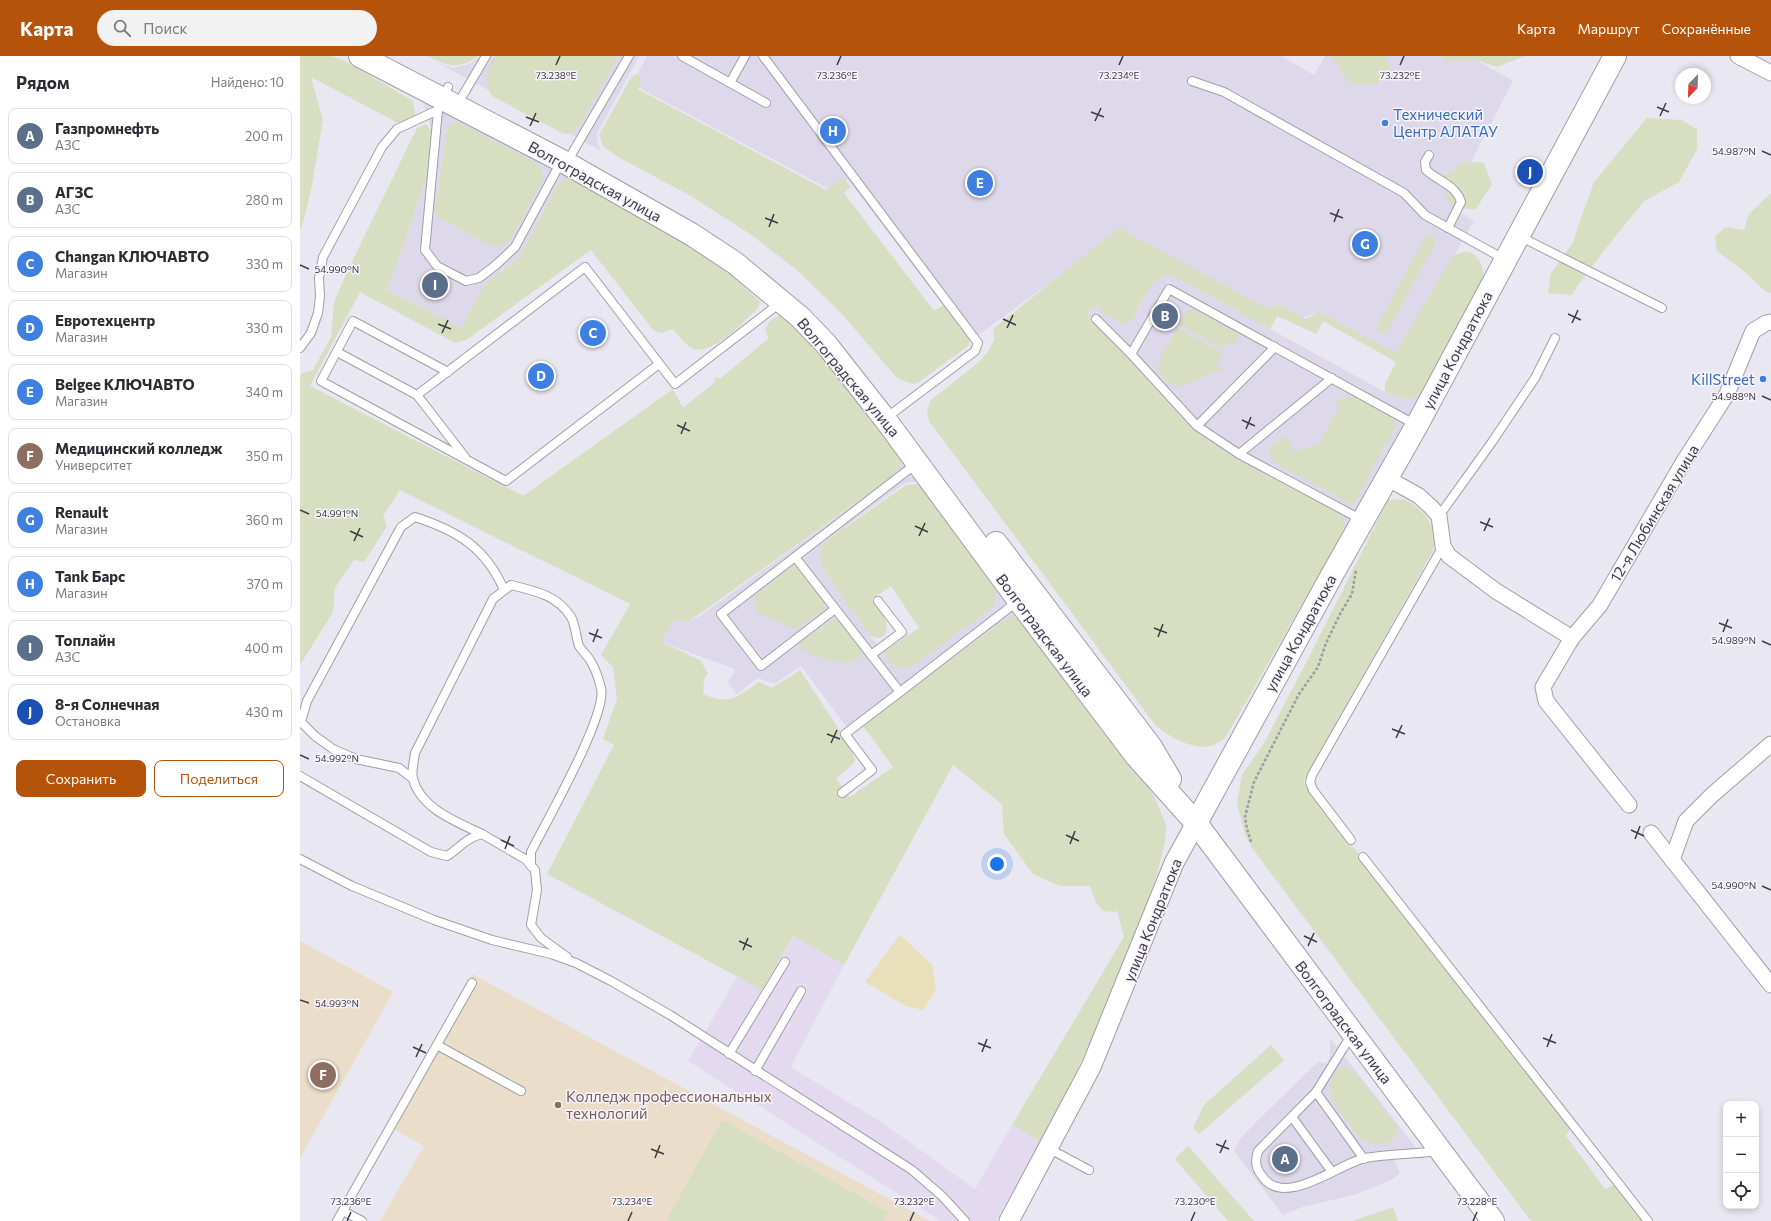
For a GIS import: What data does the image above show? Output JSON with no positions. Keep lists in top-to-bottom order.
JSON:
{
  "streets": {
    "main road": ["Волгоградская улица", "улица Кондратюка"],
    "street": ["12-я Любинская улица"]
  },
  "crossings": [
    ["Волгоградская улица", "улица Кондратюка"]
  ],
  "places": ["Технический Центр АЛАТАУ", "KillStreet", "Колледж профессиональных технологий"],
  "north": "bottom left",
  "page": {
    "header": "Карта",
    "search": "Поиск",
    "nav": ["Карта", "Маршрут", "Сохранённые"],
    "heading": ["Рядом", "Найдено: 10"],
    "list": [
      {
        "mark": "A",
        "name": "Газпромнефть",
        "note": "АЗС",
        "value": "200 m"
      },
      {
        "mark": "B",
        "name": "АГЗС",
        "note": "АЗС",
        "value": "280 m"
      },
      {
        "mark": "C",
        "name": "Changan КЛЮЧАВТО",
        "note": "Магазин",
        "value": "330 m"
      },
      {
        "mark": "D",
        "name": "Евротехцентр",
        "note": "Магазин",
        "value": "330 m"
      },
      {
        "mark": "E",
        "name": "Belgee КЛЮЧАВТО",
        "note": "Магазин",
        "value": "340 m"
      },
      {
        "mark": "F",
        "name": "Медицинский колледж",
        "note": "Университет",
        "value": "350 m"
      },
      {
        "mark": "G",
        "name": "Renault",
        "note": "Магазин",
        "value": "360 m"
      },
      {
        "mark": "H",
        "name": "Tank Барс",
        "note": "Магазин",
        "value": "370 m"
      },
      {
        "mark": "I",
        "name": "Топлайн",
        "note": "АЗС",
        "value": "400 m"
      },
      {
        "mark": "J",
        "name": "8-я Солнечная",
        "note": "Остановка",
        "value": "430 m"
      }
    ],
    "pins": [
      "H",
      "J",
      "E",
      "G",
      "I",
      "B",
      "C",
      "D",
      "F",
      "A"
    ],
    "buttons": ["Сохранить", "Поделиться"],
    "map_buttons": ["+", "−"]
  },
  "coordinates": [
    "73.238°E",
    "73.236°E",
    "73.234°E",
    "73.232°E",
    "54.987°N",
    "54.990°N",
    "54.988°N",
    "54.991°N",
    "54.989°N",
    "54.992°N",
    "54.993°N",
    "73.230°E",
    "73.228°E"
  ]
}
